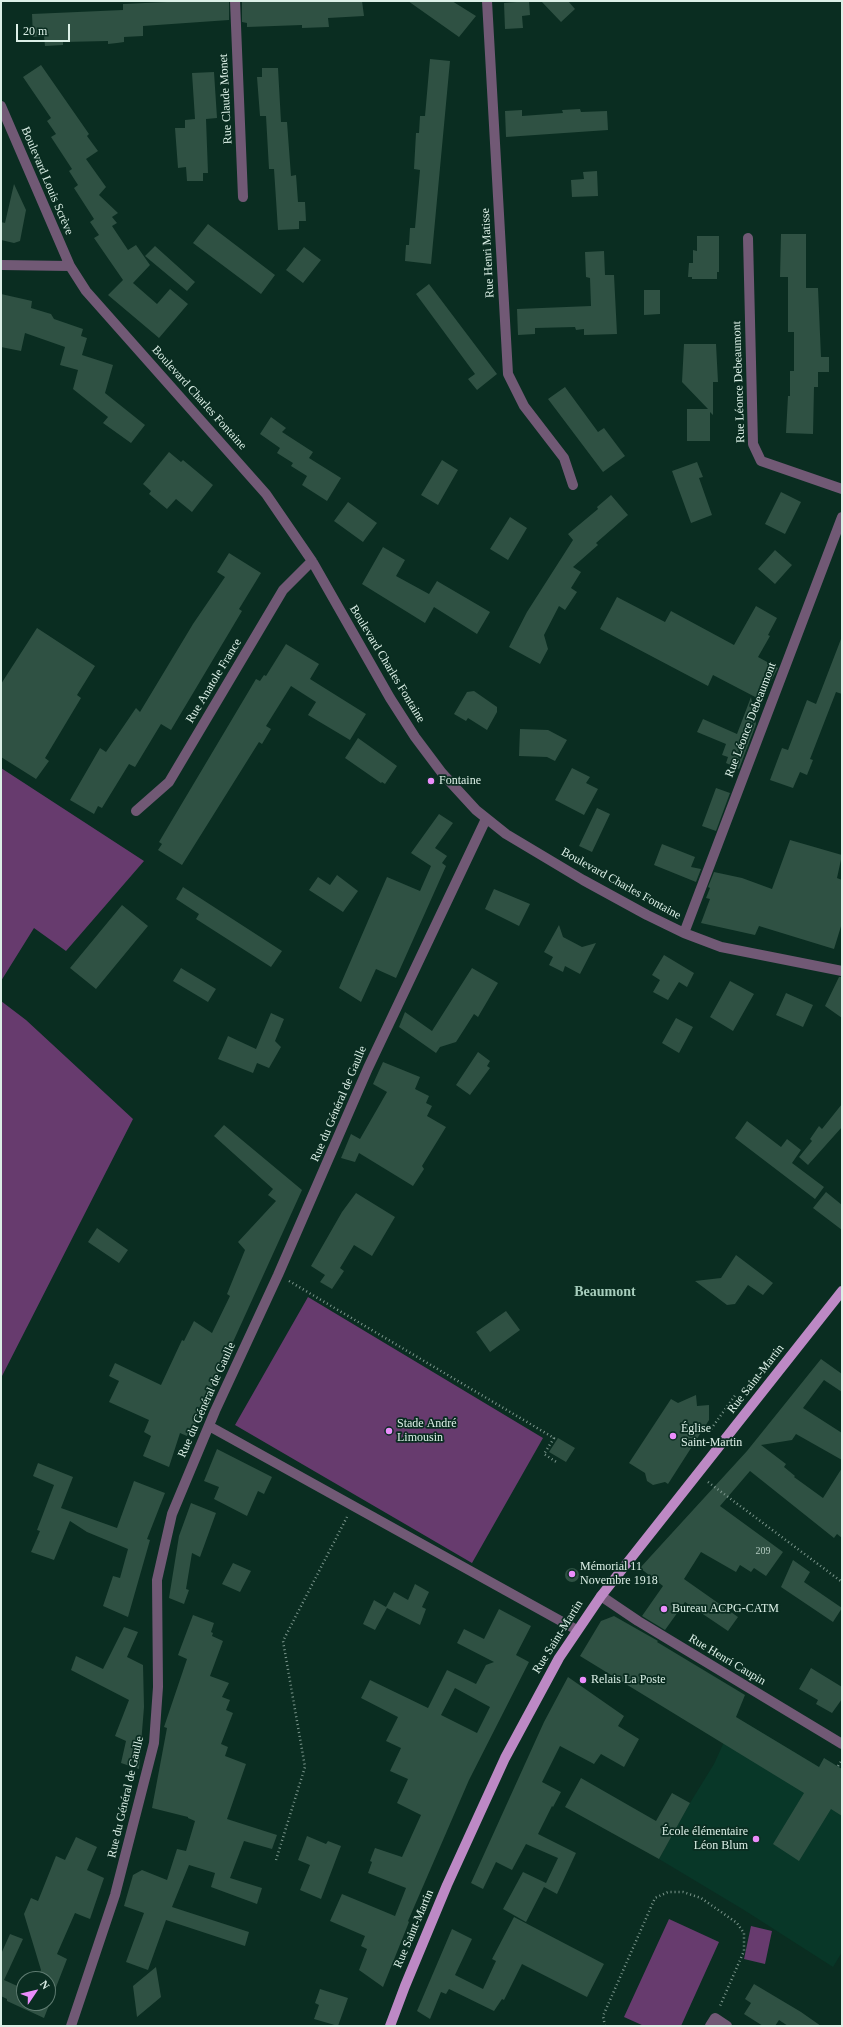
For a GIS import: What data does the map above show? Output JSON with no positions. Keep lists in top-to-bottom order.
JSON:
{
  "streets": {
    "main road": ["Rue Saint-Martin"],
    "street": [
      "Rue Claude Monet",
      "Boulevard Louis Scrève",
      "Rue Henri Matisse",
      "Rue Léonce Debeaumont",
      "Boulevard Charles Fontaine",
      "Rue Anatole France",
      "Rue du Général de Gaulle",
      "Rue Henri Caupin"
    ]
  },
  "crossings": [
    ["Boulevard Louis Scrève", "Boulevard Charles Fontaine"],
    ["Rue Léonce Debeaumont", "Boulevard Charles Fontaine"],
    ["Boulevard Charles Fontaine", "Rue Anatole France"],
    ["Boulevard Charles Fontaine", "Rue du Général de Gaulle"],
    ["Rue Saint-Martin", "Rue Henri Caupin"]
  ],
  "districts": ["Beaumont"],
  "places": [
    "Fontaine",
    "Stade André Limousin",
    "Église Saint-Martin",
    "Mémorial 11 Novembre 1918",
    "Bureau ACPG-CATM",
    "Relais La Poste",
    "École élémentaire Léon Blum"
  ],
  "house_numbers": ["209"],
  "scale_bar": "20 m",
  "north": "top right"
}
